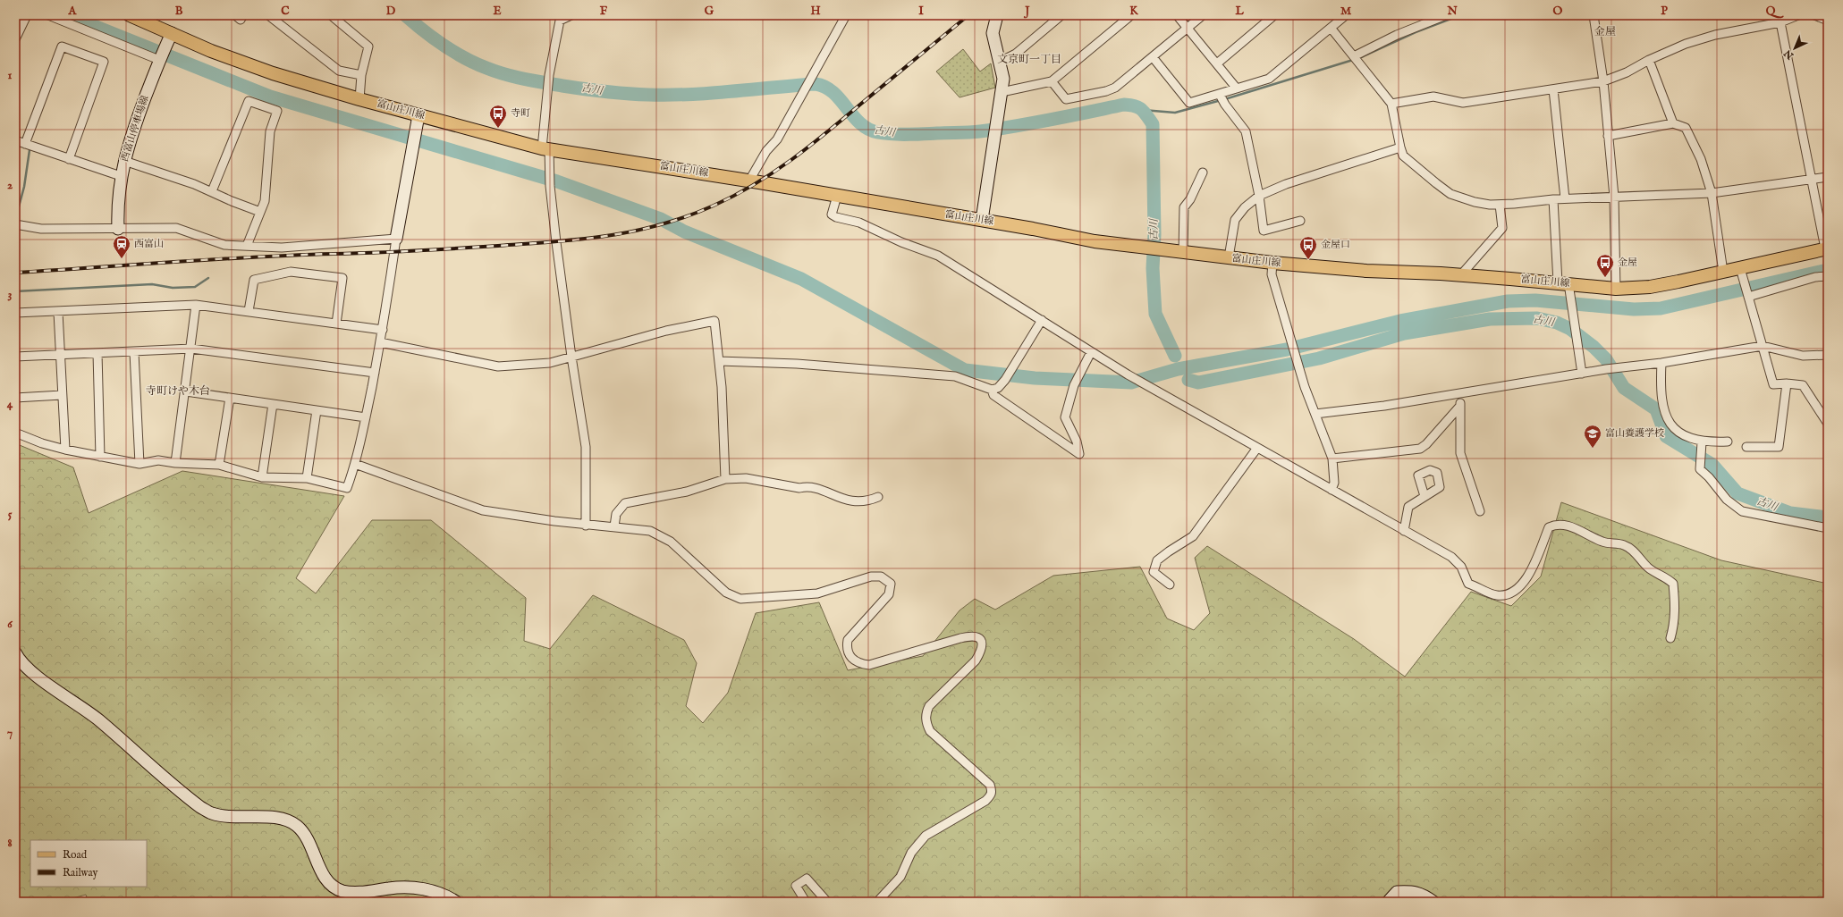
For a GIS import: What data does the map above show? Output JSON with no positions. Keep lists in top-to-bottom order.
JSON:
{
  "streets": {
    "main road": ["富山庄川線"],
    "street": ["西富山停車場線"]
  },
  "crossings": [
    ["富山庄川線", "西富山停車場線"]
  ],
  "districts": ["金屋", "文京町一丁目", "寺町けや木台"],
  "water": ["古川"],
  "places": {
    "bus stop": ["寺町", "金屋口", "金屋"],
    "station": ["西富山"],
    "school or university": ["富山養護学校"]
  },
  "legend": ["Road", "Railway"],
  "north": "bottom left",
  "grid": {
    "columns": [
      "A",
      "B",
      "C",
      "D",
      "E",
      "F",
      "G",
      "H",
      "I",
      "J",
      "K",
      "L",
      "M",
      "N",
      "O",
      "P",
      "Q"
    ],
    "rows": [
      "1",
      "2",
      "3",
      "4",
      "5",
      "6",
      "7",
      "8"
    ]
  }
}
